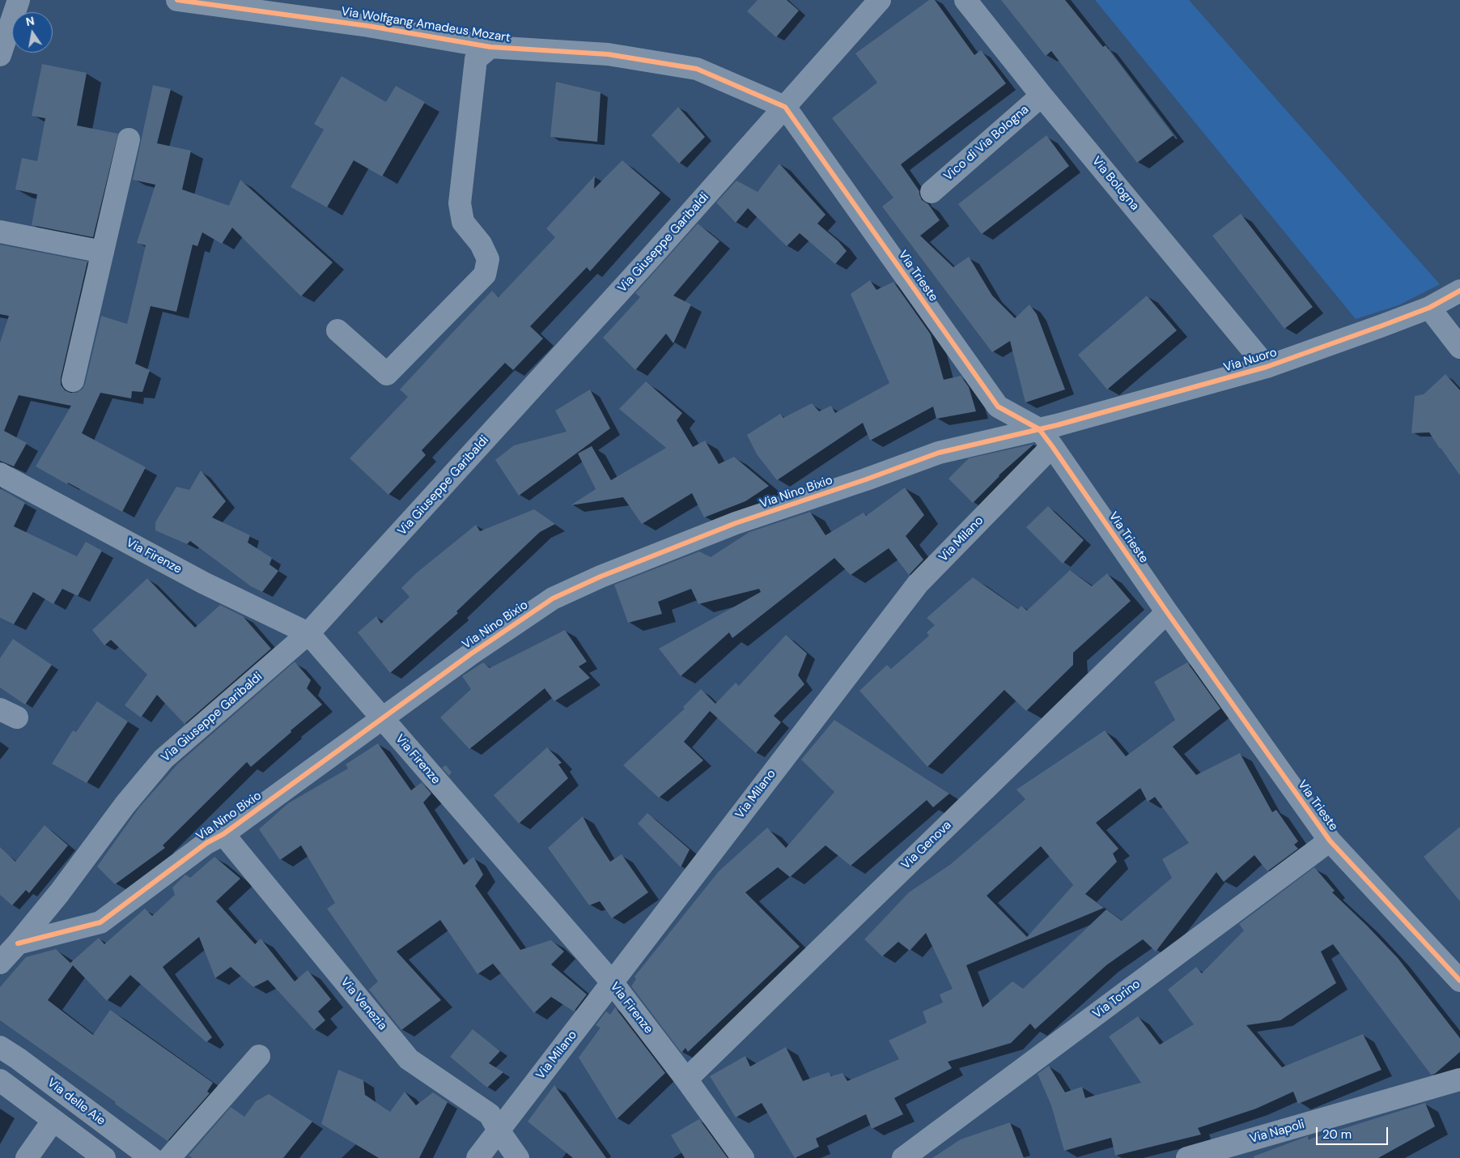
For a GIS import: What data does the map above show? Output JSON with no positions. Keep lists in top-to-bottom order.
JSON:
{
  "streets": {
    "street": [
      "Via Wolfgang Amadeus Mozart",
      "Vico di Via Bologna",
      "Via Bologna",
      "Via Giuseppe Garibaldi",
      "Via Trieste",
      "Via Nuoro",
      "Via Nino Bixio",
      "Via Milano",
      "Via Firenze",
      "Via Genova",
      "Via Torino",
      "Via Venezia",
      "Via delle Aie",
      "Via Napoli"
    ]
  },
  "crossings": [
    ["Via Wolfgang Amadeus Mozart", "Via Giuseppe Garibaldi"],
    ["Via Wolfgang Amadeus Mozart", "Via Trieste"],
    ["Vico di Via Bologna", "Via Bologna"],
    ["Via Bologna", "Via Nuoro"],
    ["Via Giuseppe Garibaldi", "Via Trieste"],
    ["Via Giuseppe Garibaldi", "Via Nino Bixio"],
    ["Via Giuseppe Garibaldi", "Via Firenze"],
    ["Via Trieste", "Via Nuoro"],
    ["Via Trieste", "Via Nino Bixio"],
    ["Via Trieste", "Via Milano"],
    ["Via Trieste", "Via Genova"],
    ["Via Trieste", "Via Torino"],
    ["Via Nuoro", "Via Nino Bixio"],
    ["Via Nuoro", "Via Milano"],
    ["Via Nino Bixio", "Via Milano"],
    ["Via Nino Bixio", "Via Firenze"],
    ["Via Nino Bixio", "Via Venezia"],
    ["Via Milano", "Via Firenze"],
    ["Via Milano", "Via Venezia"],
    ["Via Firenze", "Via Genova"]
  ],
  "scale_bar": "20 m",
  "north": "top"
}
